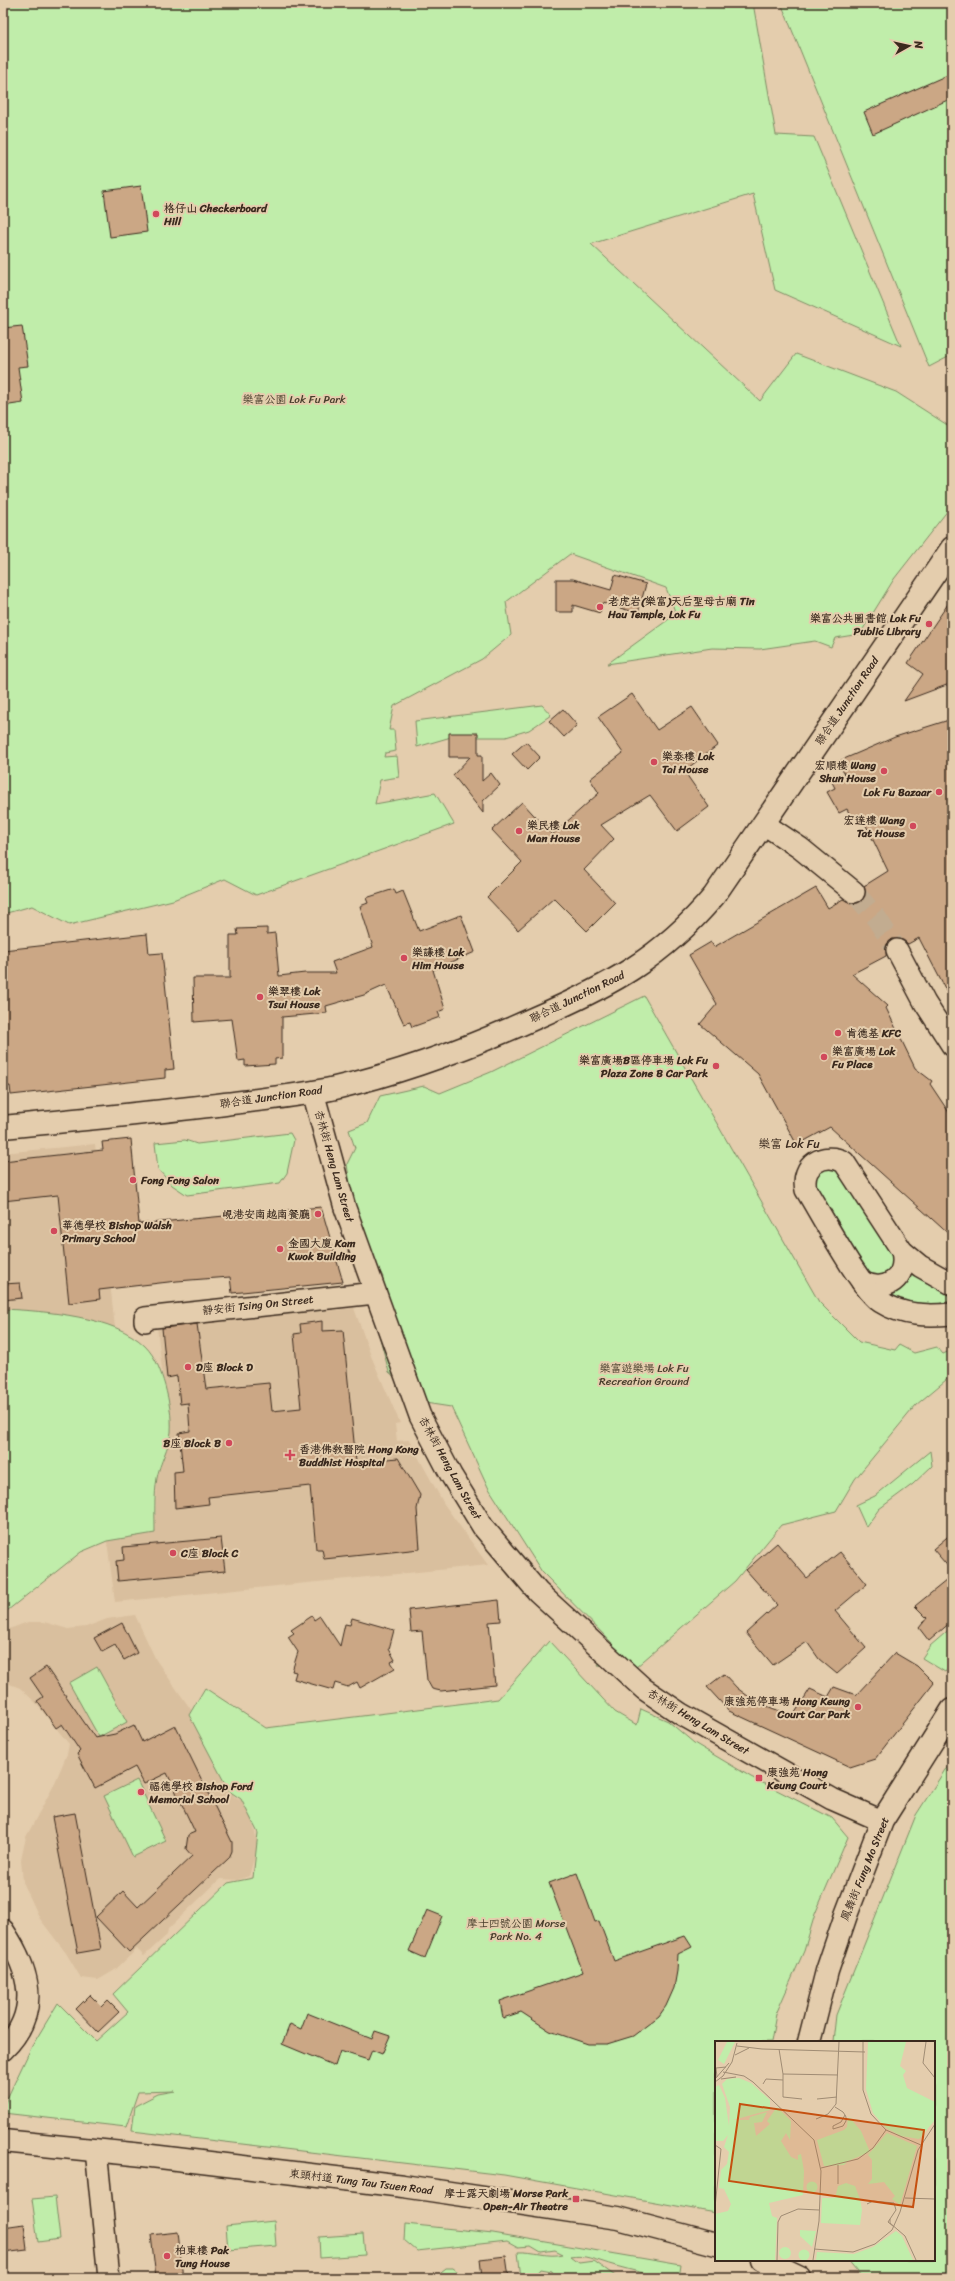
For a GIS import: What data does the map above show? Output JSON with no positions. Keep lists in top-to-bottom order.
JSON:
{
  "streets": {
    "main road": ["聯合道 Junction Road", "鳳舞街 Fung Mo Street", "東頭村道 Tung Tau Tsuen Road"],
    "street": ["杏林街 Heng Lam Street", "靜安街 Tsing On Street"]
  },
  "crossings": [
    ["聯合道 Junction Road", "杏林街 Heng Lam Street"],
    ["杏林街 Heng Lam Street", "靜安街 Tsing On Street"],
    ["杏林街 Heng Lam Street", "鳳舞街 Fung Mo Street"]
  ],
  "districts": ["樂富 Lok Fu"],
  "parks": ["樂富公園 Lok Fu Park", "樂富遊樂場 Lok Fu Recreation Ground", "摩士四號公園 Morse Park No. 4"],
  "places": {
    "other": [
      "格仔山 Checkerboard Hill",
      "老虎岩(樂富)天后聖母古廟 Tin Hau Temple, Lok Fu",
      "樂富公共圖書館 Lok Fu Public Library",
      "樂泰樓 Lok Tai House",
      "宏順樓 Wang Shun House",
      "Lok Fu Bazaar",
      "宏達樓 Wang Tat House",
      "樂民樓 Lok Man House",
      "樂謙樓 Lok Him House",
      "樂翠樓 Lok Tsui House",
      "肯德基 KFC",
      "樂富廣場 Lok Fu Place",
      "樂富廣場B區停車場 Lok Fu Plaza Zone B Car Park",
      "Fong Fong Salon",
      "峴港安南越南餐廳",
      "華德學校 Bishop Walsh Primary School",
      "金國大廈 Kam Kwok Building",
      "D座 Block D",
      "B座 Block B",
      "C座 Block C",
      "康強苑停車場 Hong Keung Court Car Park",
      "福德學校 Bishop Ford Memorial School",
      "柏東樓 Pak Tung House"
    ],
    "health": ["香港佛教醫院 Hong Kong Buddhist Hospital"],
    "transit": ["康強苑 Hong Keung Court", "摩士露天劇場 Morse Park Open-Air Theatre"]
  },
  "north": "right"
}
